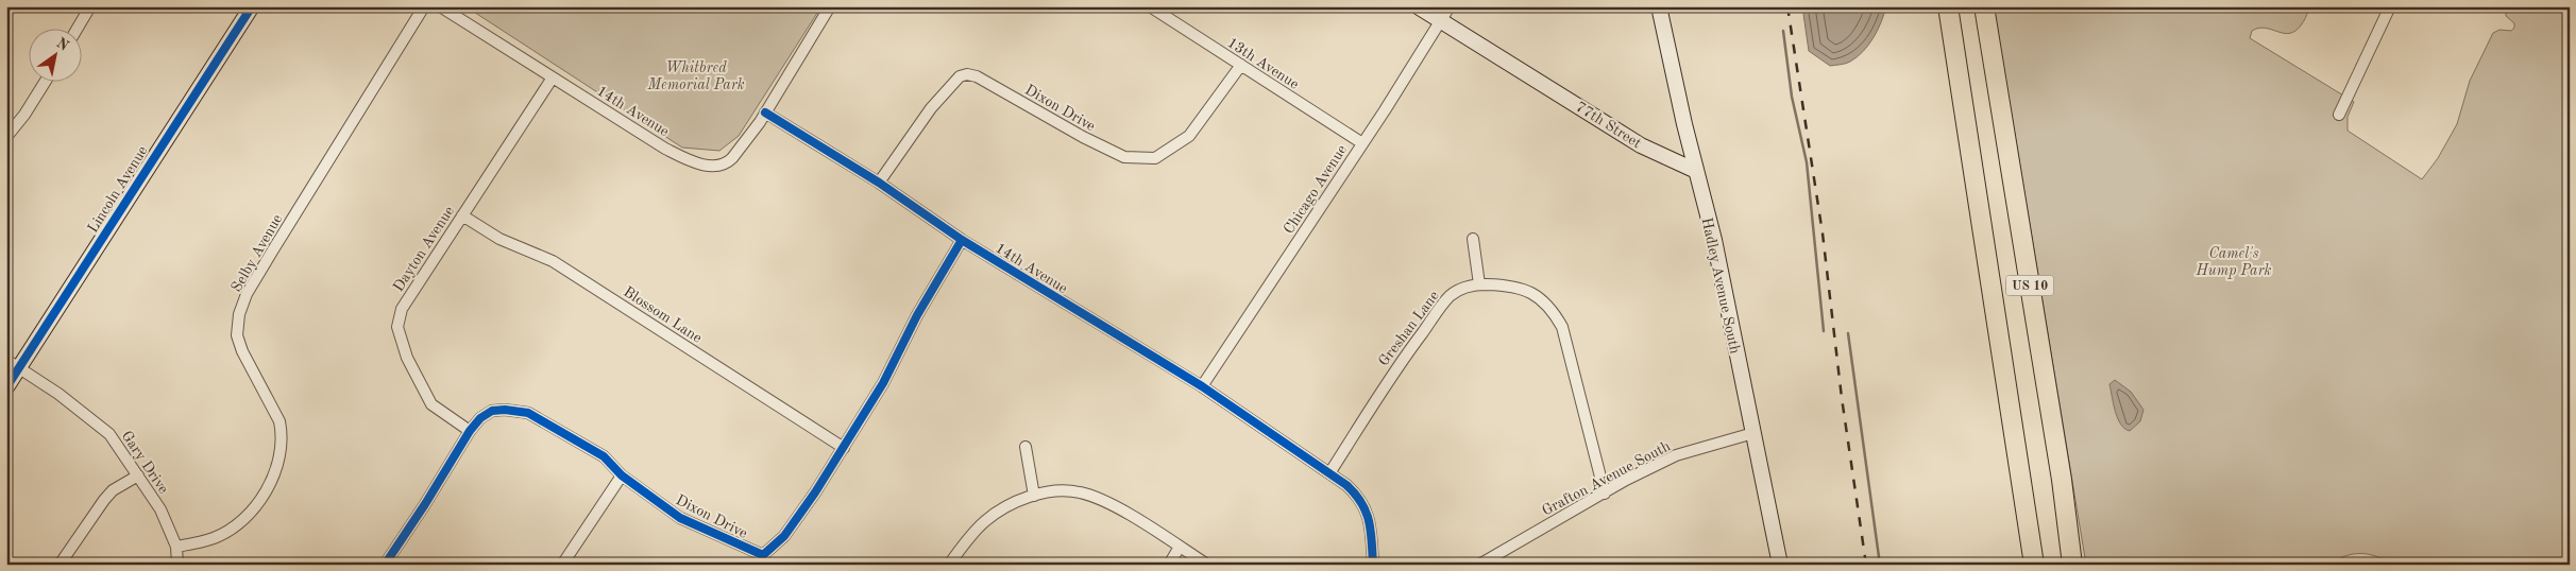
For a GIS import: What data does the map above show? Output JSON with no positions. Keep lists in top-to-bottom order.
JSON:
{
  "streets": {
    "highway": ["US 10"],
    "street": [
      "13th Avenue",
      "Dixon Drive",
      "14th Avenue",
      "77th Street",
      "Lincoln Avenue",
      "Chicago Avenue",
      "Dayton Avenue",
      "Selby Avenue",
      "Hadley Avenue South",
      "Blossom Lane",
      "Greshan Lane",
      "Gary Drive",
      "Grafton Avenue South"
    ]
  },
  "crossings": [
    ["13th Avenue", "Dixon Drive"],
    ["13th Avenue", "Chicago Avenue"],
    ["Dixon Drive", "14th Avenue"],
    ["Dixon Drive", "Dayton Avenue"],
    ["Dixon Drive", "Blossom Lane"],
    ["14th Avenue", "Chicago Avenue"],
    ["14th Avenue", "Dayton Avenue"],
    ["14th Avenue", "Greshan Lane"],
    ["77th Street", "Chicago Avenue"],
    ["77th Street", "Hadley Avenue South"],
    ["Lincoln Avenue", "Gary Drive"],
    ["Dayton Avenue", "Blossom Lane"],
    ["Selby Avenue", "Gary Drive"],
    ["Hadley Avenue South", "Grafton Avenue South"],
    ["Greshan Lane", "Grafton Avenue South"]
  ],
  "parks": ["Whitbred Memorial Park", "Camel's Hump Park"],
  "north": "top right"
}
